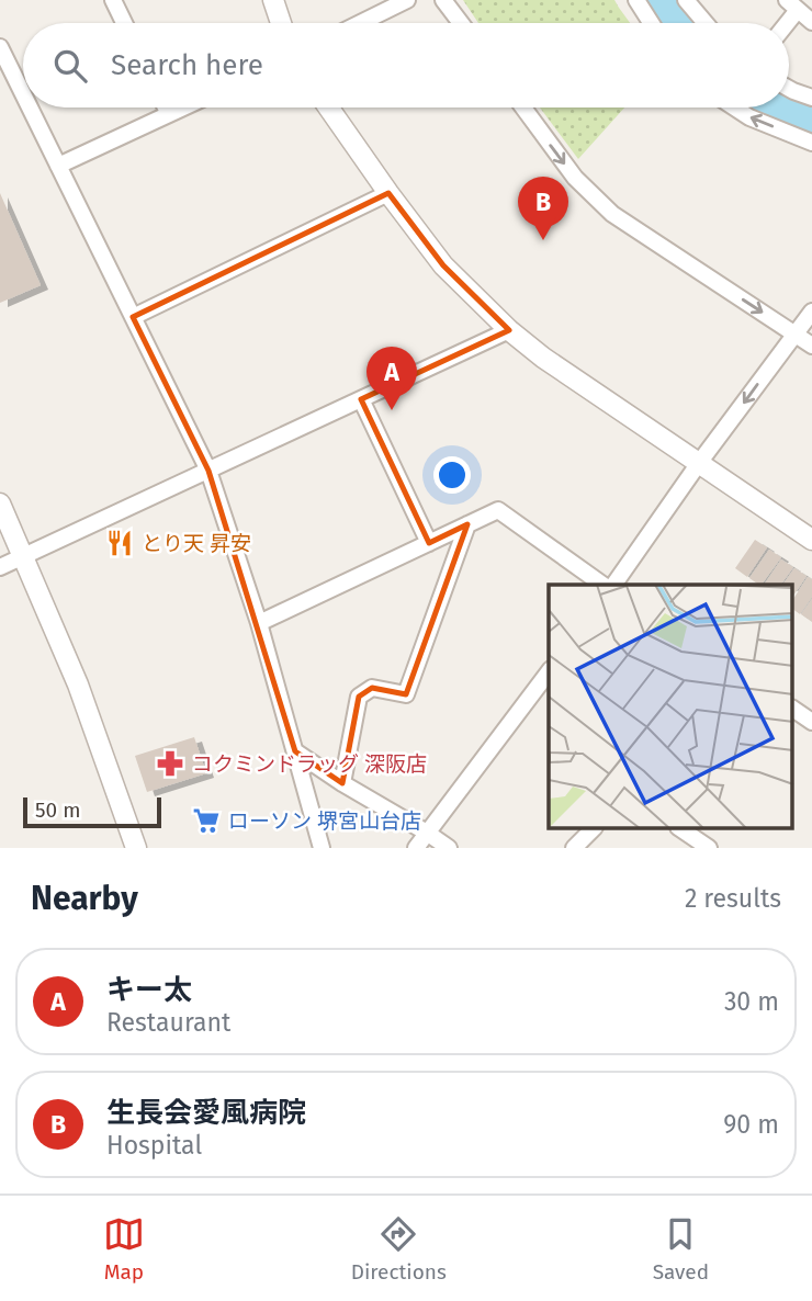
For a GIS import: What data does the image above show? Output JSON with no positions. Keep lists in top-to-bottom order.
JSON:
{
  "places": {
    "restaurant": ["とり天 昇安"],
    "pharmacy": ["コクミンドラッグ 深阪店"],
    "supermarket": ["ローソン 堺宮山台店"]
  },
  "scale_bar": "50 m",
  "page": {
    "search": "Search here",
    "pins": ["B", "A"],
    "scale": "50 m",
    "heading": ["Nearby", "2 results"],
    "list": [
      {
        "mark": "A",
        "name": "キー太",
        "note": "Restaurant",
        "value": "30 m"
      },
      {
        "mark": "B",
        "name": "生長会愛風病院",
        "note": "Hospital",
        "value": "90 m"
      }
    ],
    "nav": ["Map", "Directions", "Saved"]
  }
}
